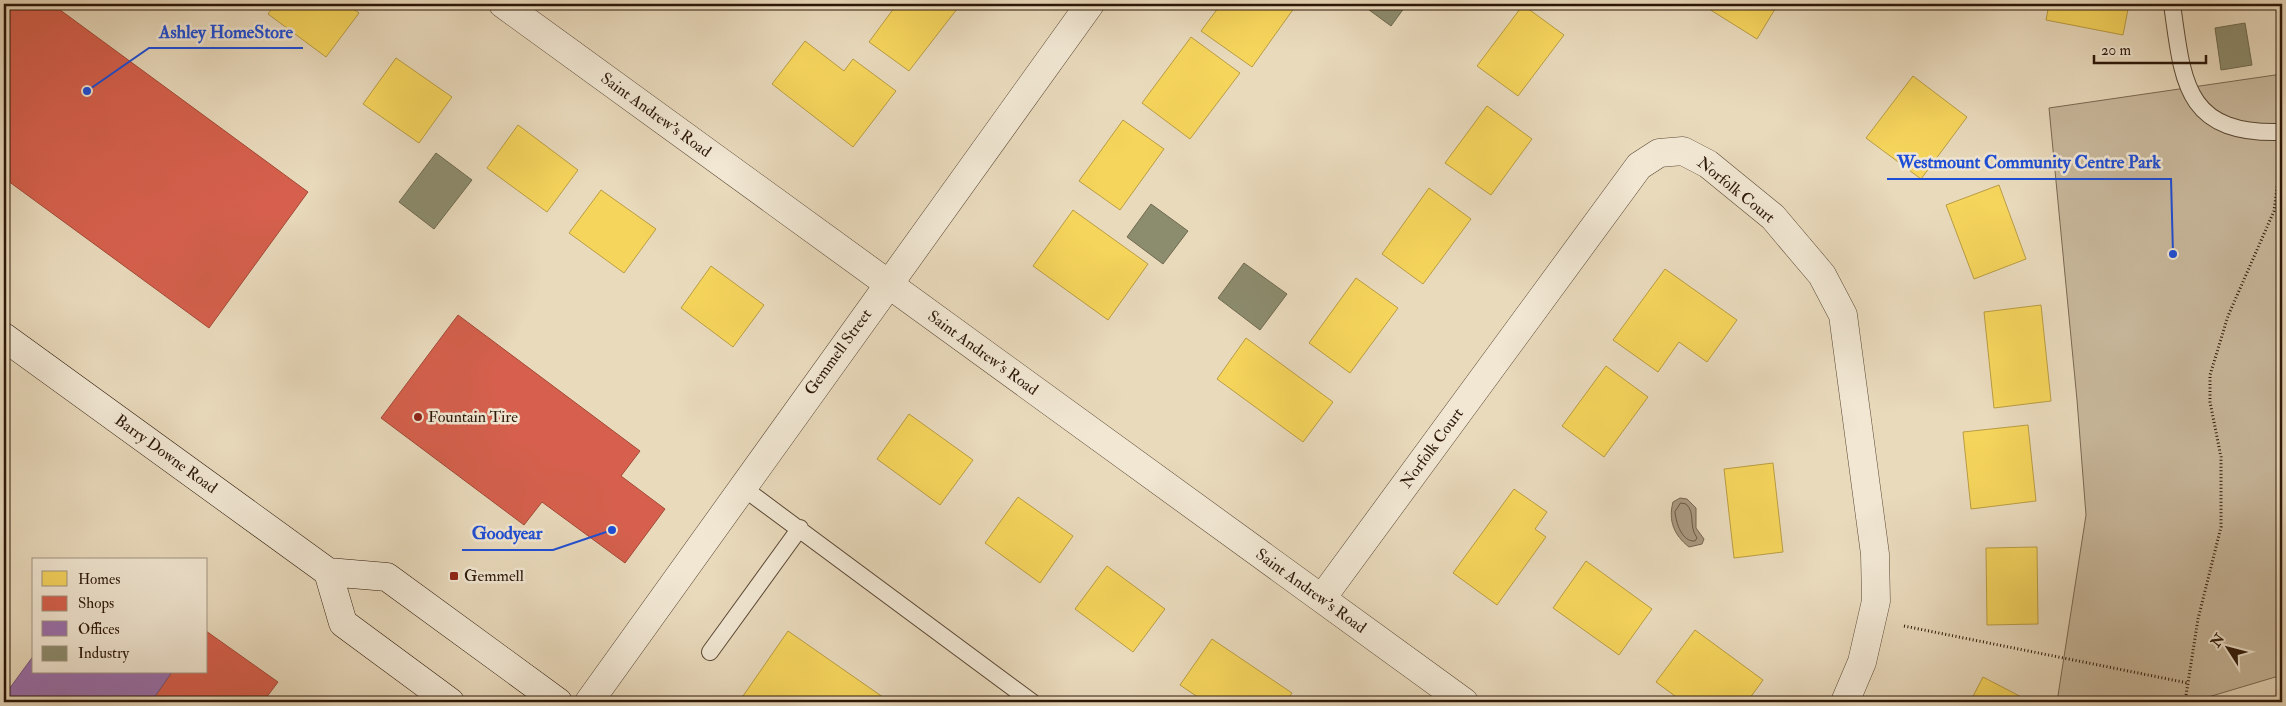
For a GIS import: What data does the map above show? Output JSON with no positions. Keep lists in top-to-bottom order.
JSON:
{
  "streets": {
    "street": [
      "Saint Andrew's Road",
      "Norfolk Court",
      "Gemmell Street",
      "Barry Downe Road"
    ]
  },
  "crossings": [
    ["Saint Andrew's Road", "Norfolk Court"],
    ["Saint Andrew's Road", "Gemmell Street"]
  ],
  "places": {
    "other": [
      "Ashley HomeStore",
      "Westmount Community Centre Park",
      "Fountain Tire",
      "Goodyear"
    ],
    "transit": ["Gemmell"]
  },
  "legend": [
    "Homes",
    "Shops",
    "Offices",
    "Industry"
  ],
  "scale_bar": "20 m",
  "north": "top left"
}
